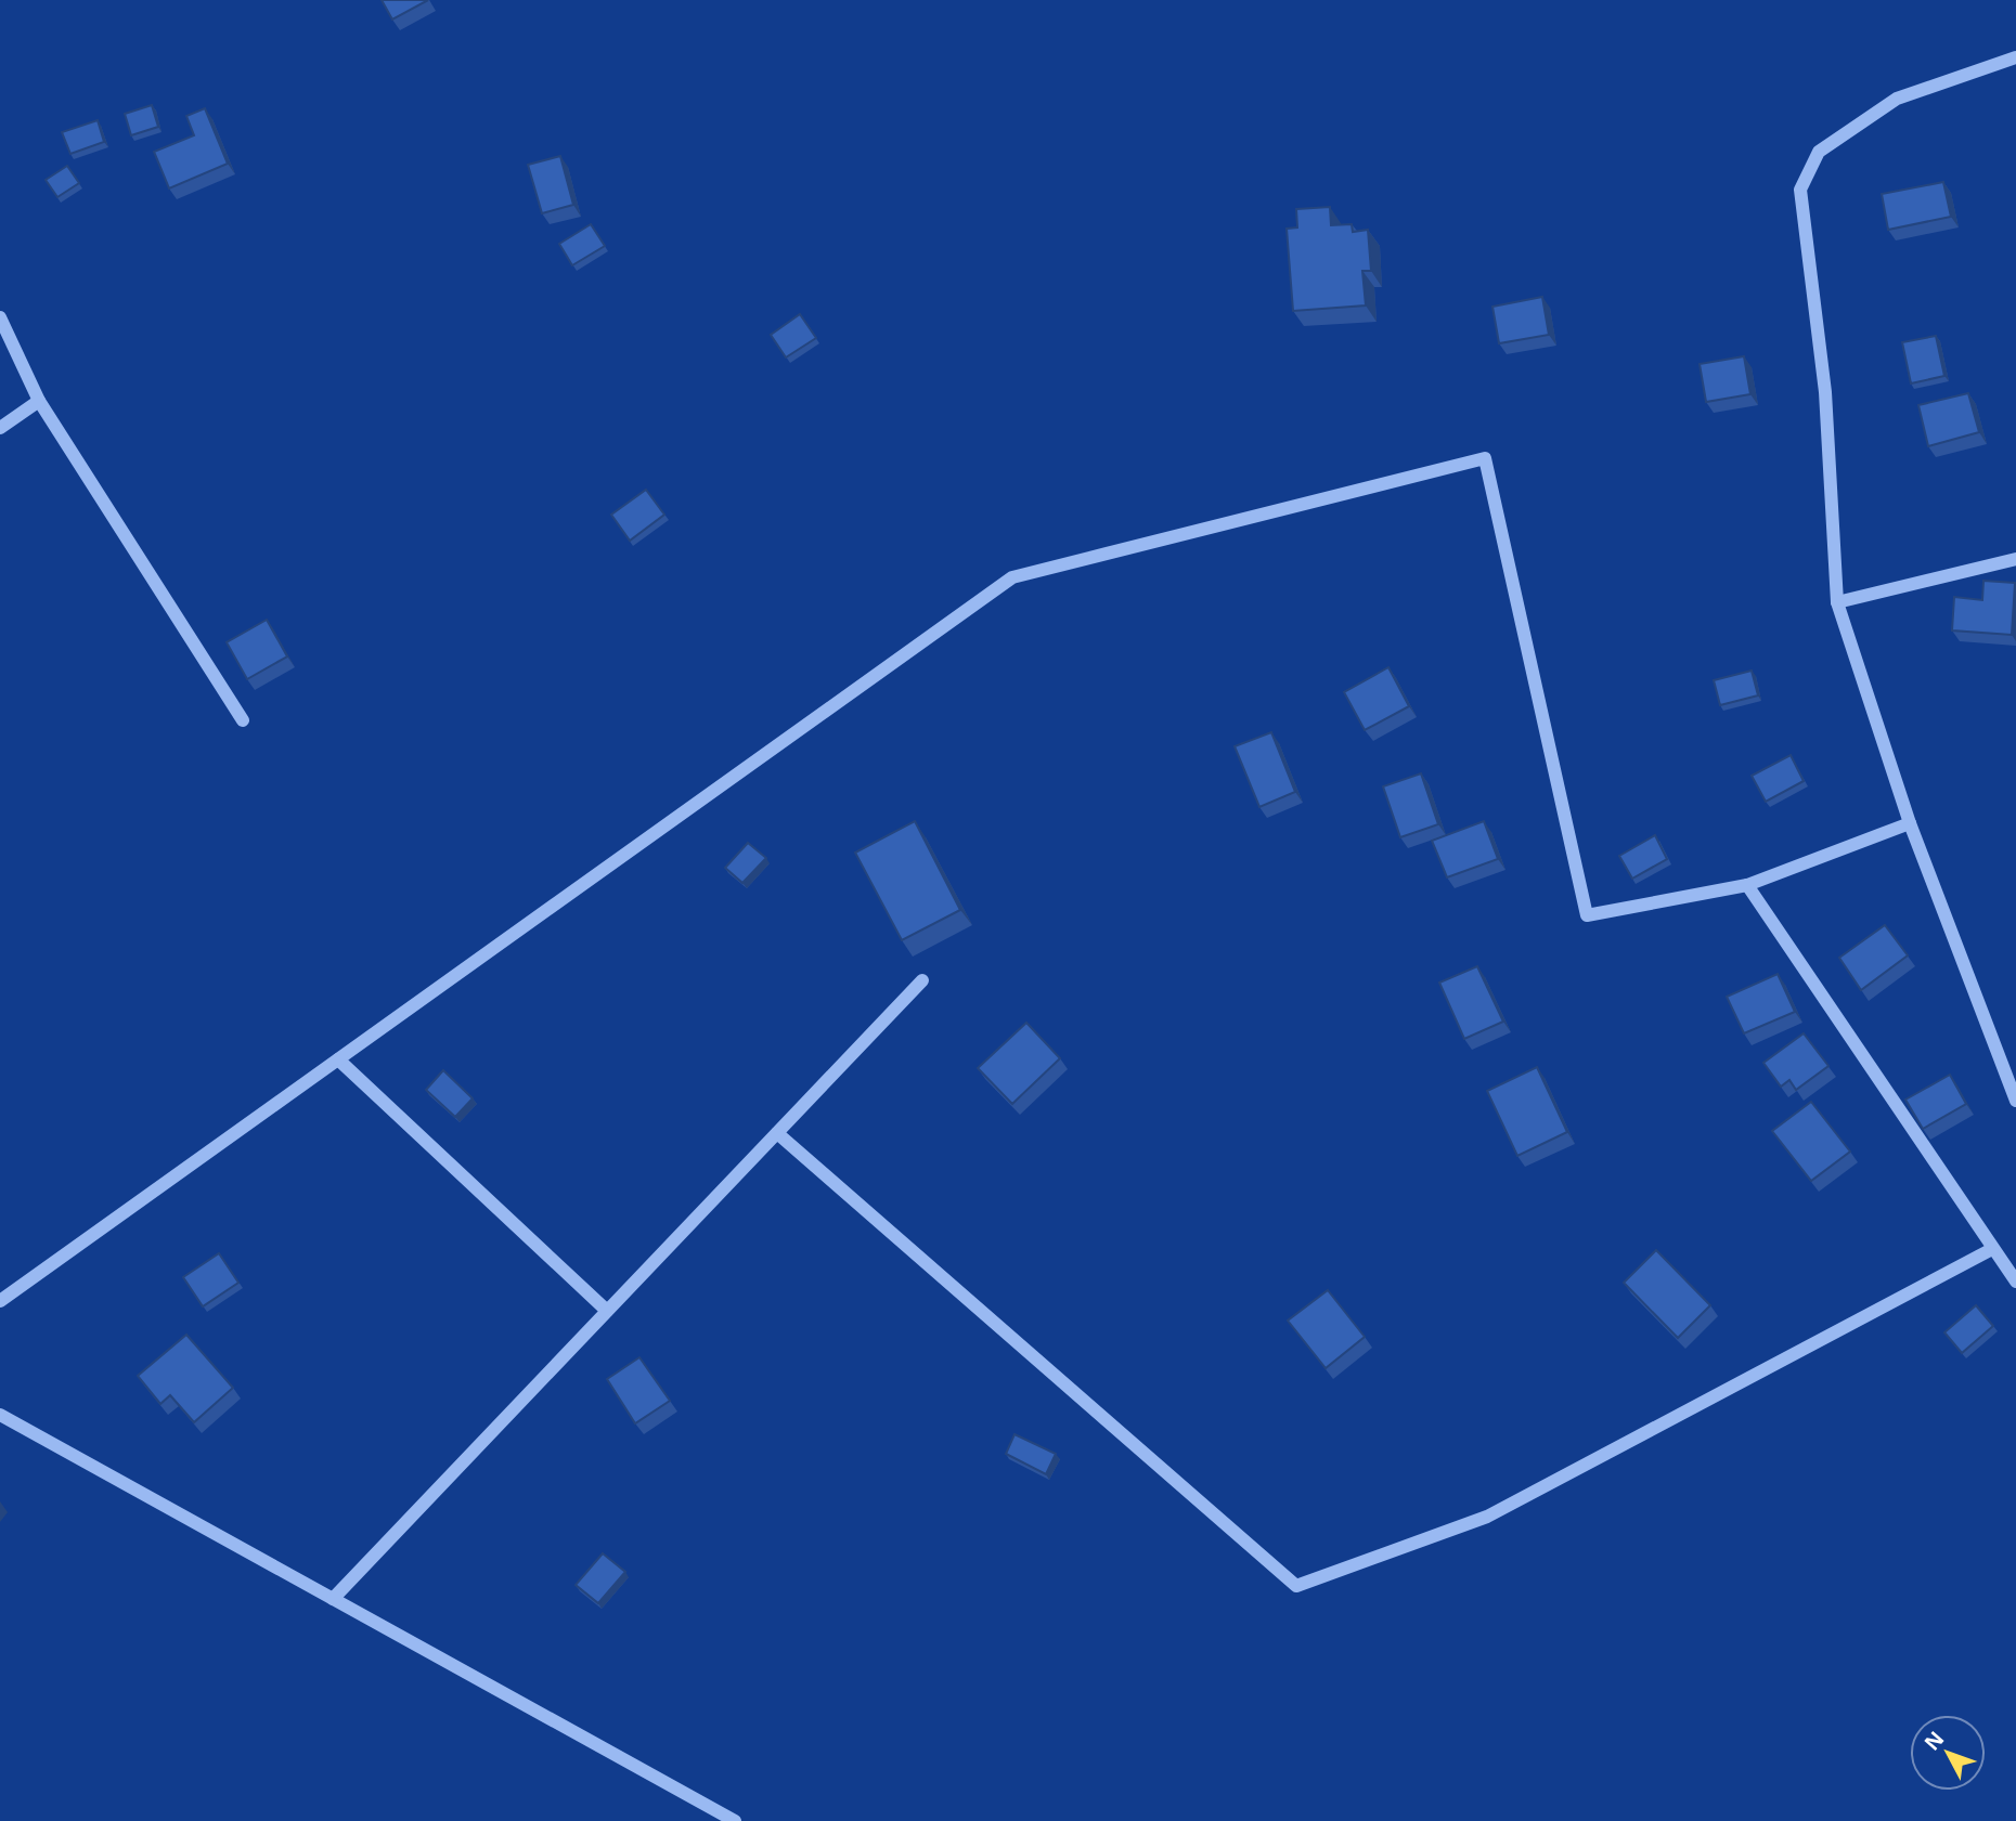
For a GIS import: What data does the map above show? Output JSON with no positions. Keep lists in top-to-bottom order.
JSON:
{
  "north": "top left"
}
